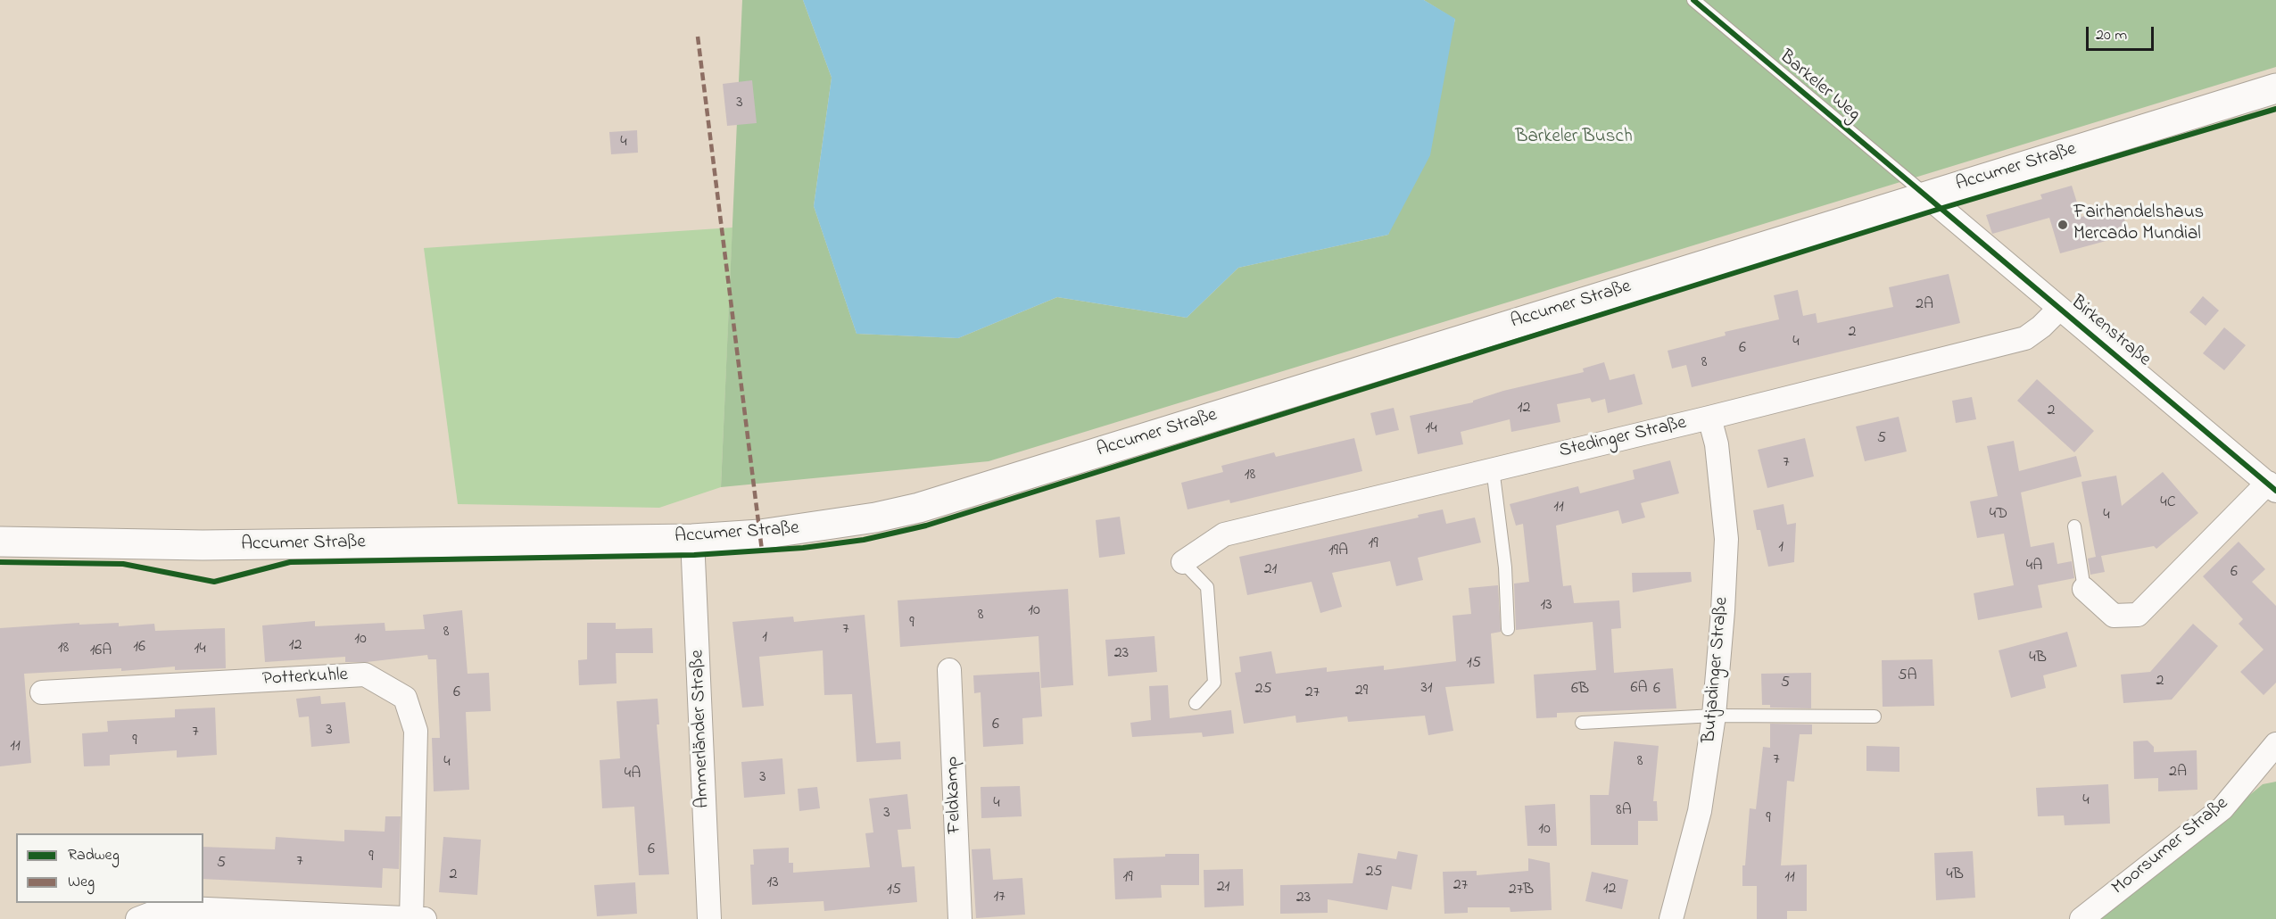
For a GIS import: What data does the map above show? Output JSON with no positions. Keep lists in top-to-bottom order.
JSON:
{
  "streets": {
    "street": [
      "Accumer Straße",
      "Birkenstraße",
      "Stedinger Straße",
      "Butjadinger Straße",
      "Potterkuhle",
      "Ammerländer Straße",
      "Feldkamp",
      "Moorsumer Straße"
    ],
    "lane": ["Barkeler Weg"]
  },
  "crossings": [
    ["Barkeler Weg", "Accumer Straße"],
    ["Barkeler Weg", "Birkenstraße"],
    ["Accumer Straße", "Birkenstraße"],
    ["Accumer Straße", "Ammerländer Straße"],
    ["Birkenstraße", "Stedinger Straße"],
    ["Stedinger Straße", "Butjadinger Straße"]
  ],
  "parks": ["Barkeler Busch"],
  "places": ["Fairhandelshaus Mercado Mundial"],
  "house_numbers": [
    "3",
    "4",
    "2A",
    "2",
    "4",
    "6",
    "8",
    "12",
    "2",
    "14",
    "5",
    "7",
    "18",
    "4C",
    "11",
    "4D",
    "4",
    "19",
    "1",
    "19A",
    "4A",
    "21",
    "6",
    "13",
    "10",
    "8",
    "9",
    "7",
    "8",
    "1",
    "10",
    "12",
    "16",
    "18",
    "14",
    "16A",
    "23",
    "4B",
    "15",
    "5A",
    "2",
    "5",
    "31",
    "6A",
    "25",
    "6B",
    "6",
    "29",
    "6",
    "27",
    "6",
    "3",
    "7",
    "9",
    "11",
    "7",
    "8",
    "4",
    "2A",
    "4A",
    "3",
    "4",
    "4",
    "8A",
    "3",
    "9",
    "10",
    "6",
    "9",
    "7",
    "5",
    "25",
    "2",
    "4B",
    "19",
    "11",
    "13",
    "27",
    "21",
    "12",
    "15",
    "27B",
    "17",
    "23"
  ],
  "legend": ["Radweg", "Weg"],
  "scale_bar": "20 m"
}
